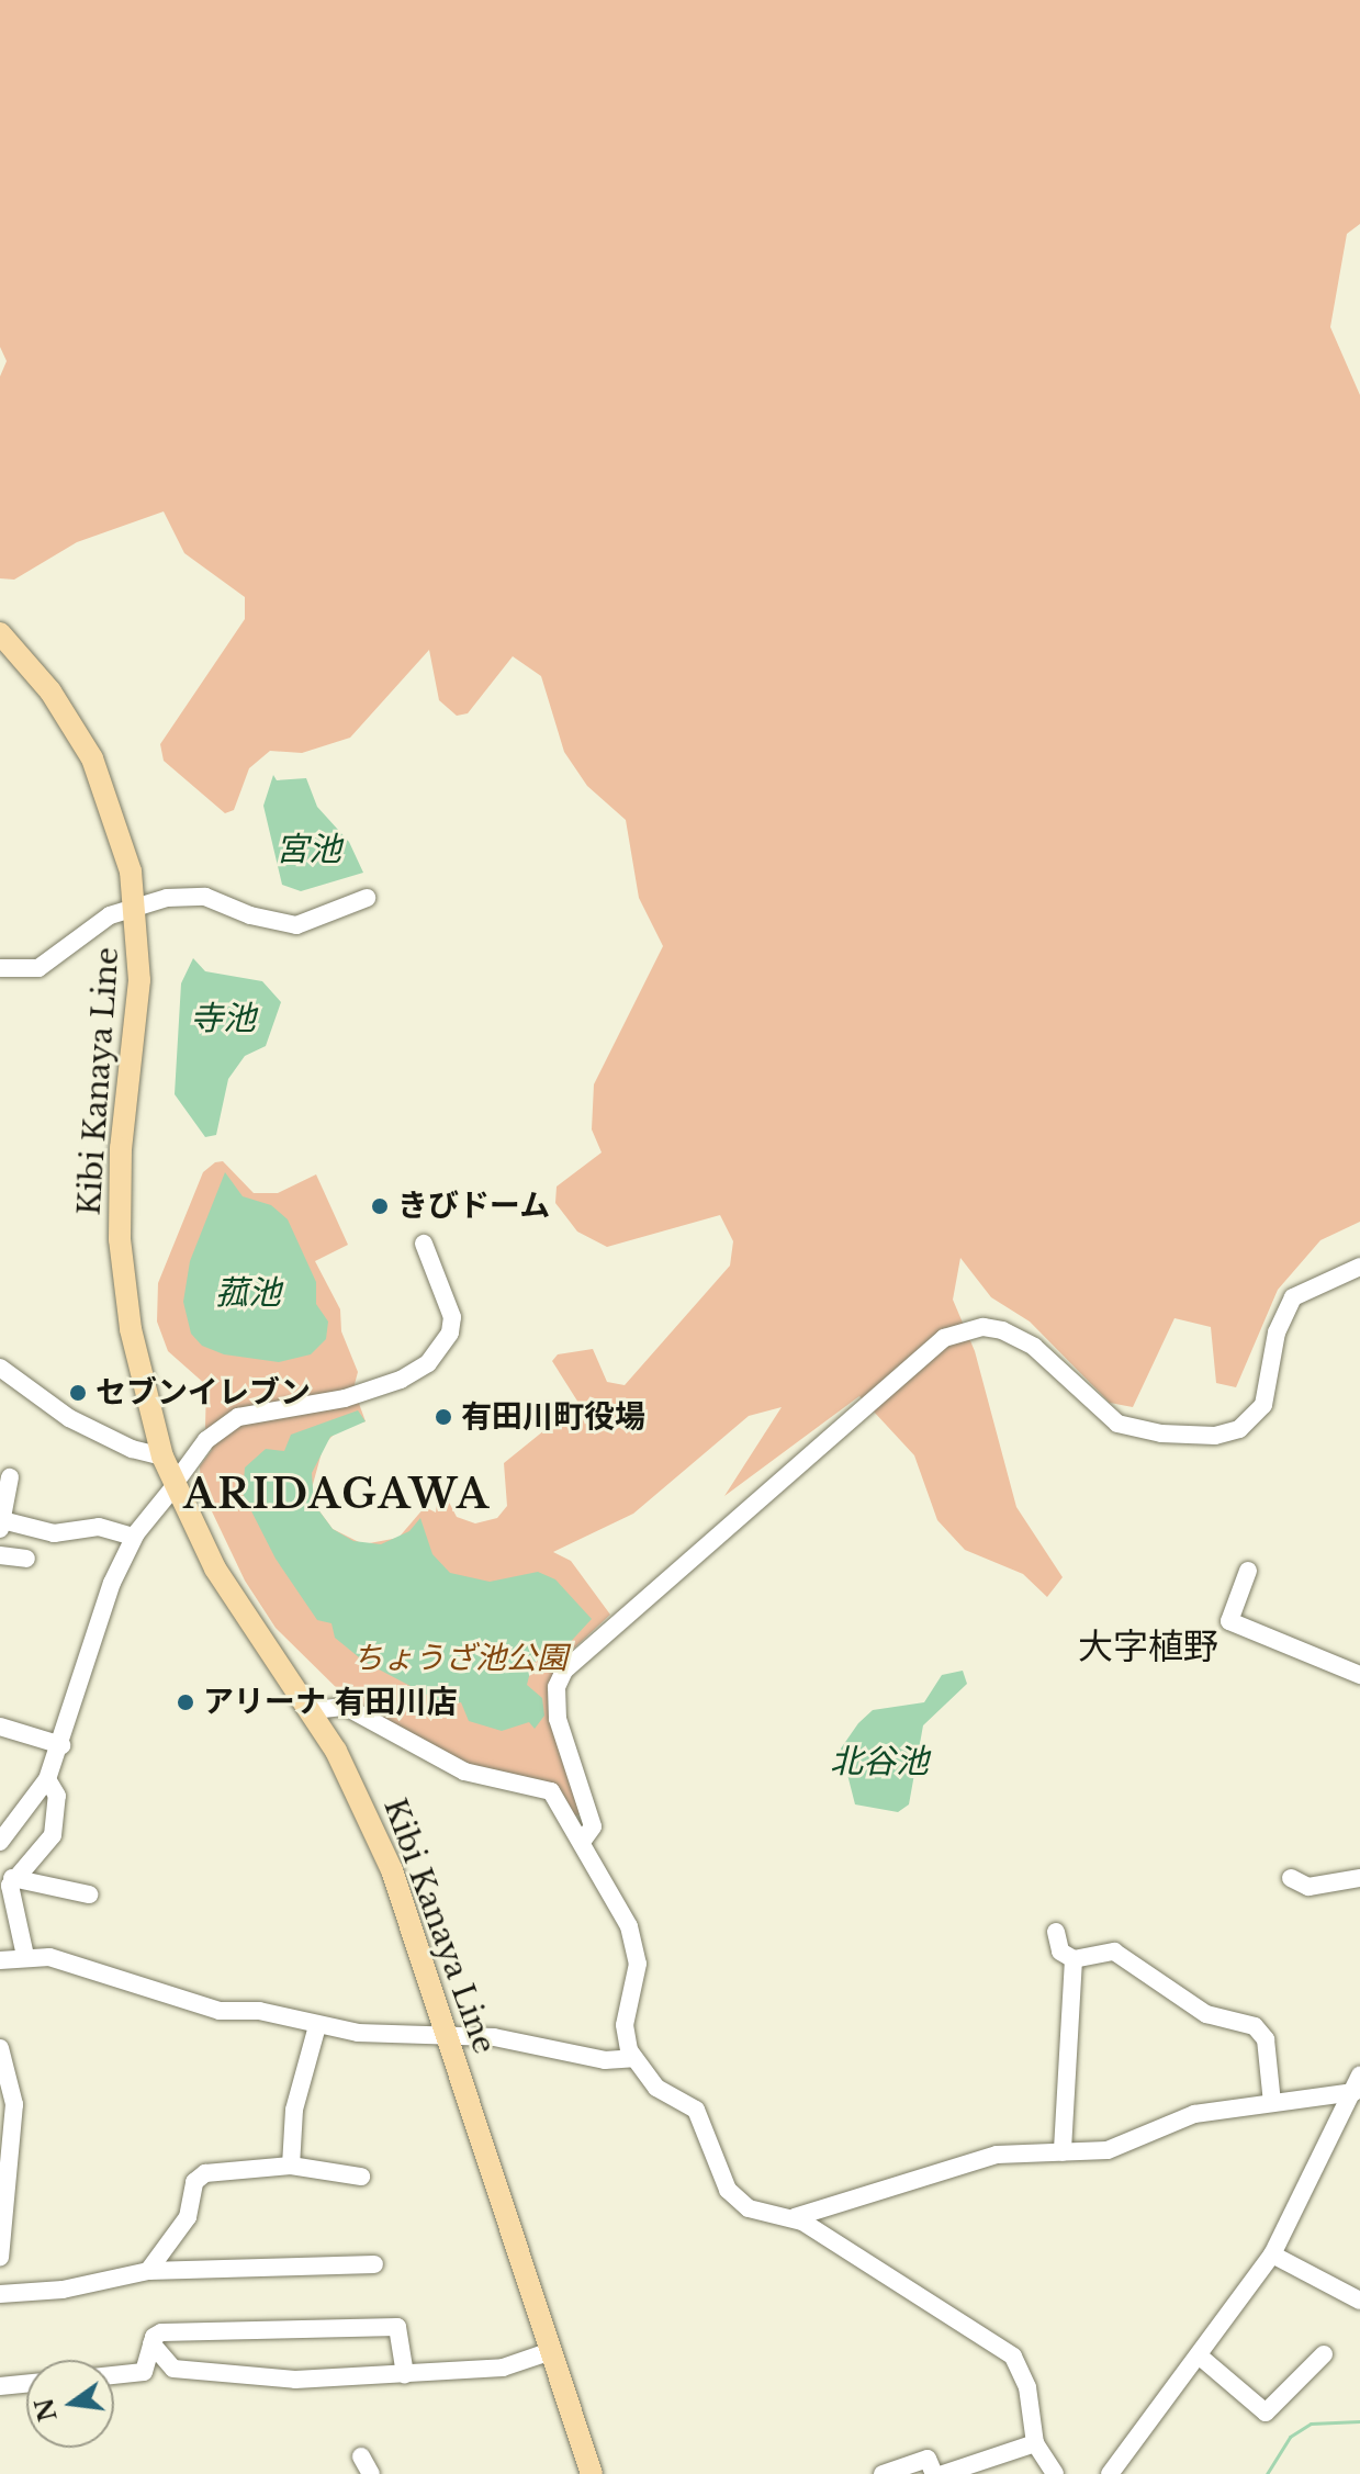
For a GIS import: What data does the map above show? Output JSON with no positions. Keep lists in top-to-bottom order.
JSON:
{
  "streets": {
    "main road": ["Kibi Kanaya Line"]
  },
  "districts": ["ARIDAGAWA", "大字植野"],
  "water": [
    "宮池",
    "寺池",
    "菰池",
    "北谷池"
  ],
  "parks": ["ちょうざ池公園"],
  "places": [
    "きびドーム",
    "セブンイレブン",
    "有田川町役場",
    "アリーナ 有田川店"
  ],
  "north": "left"
}
